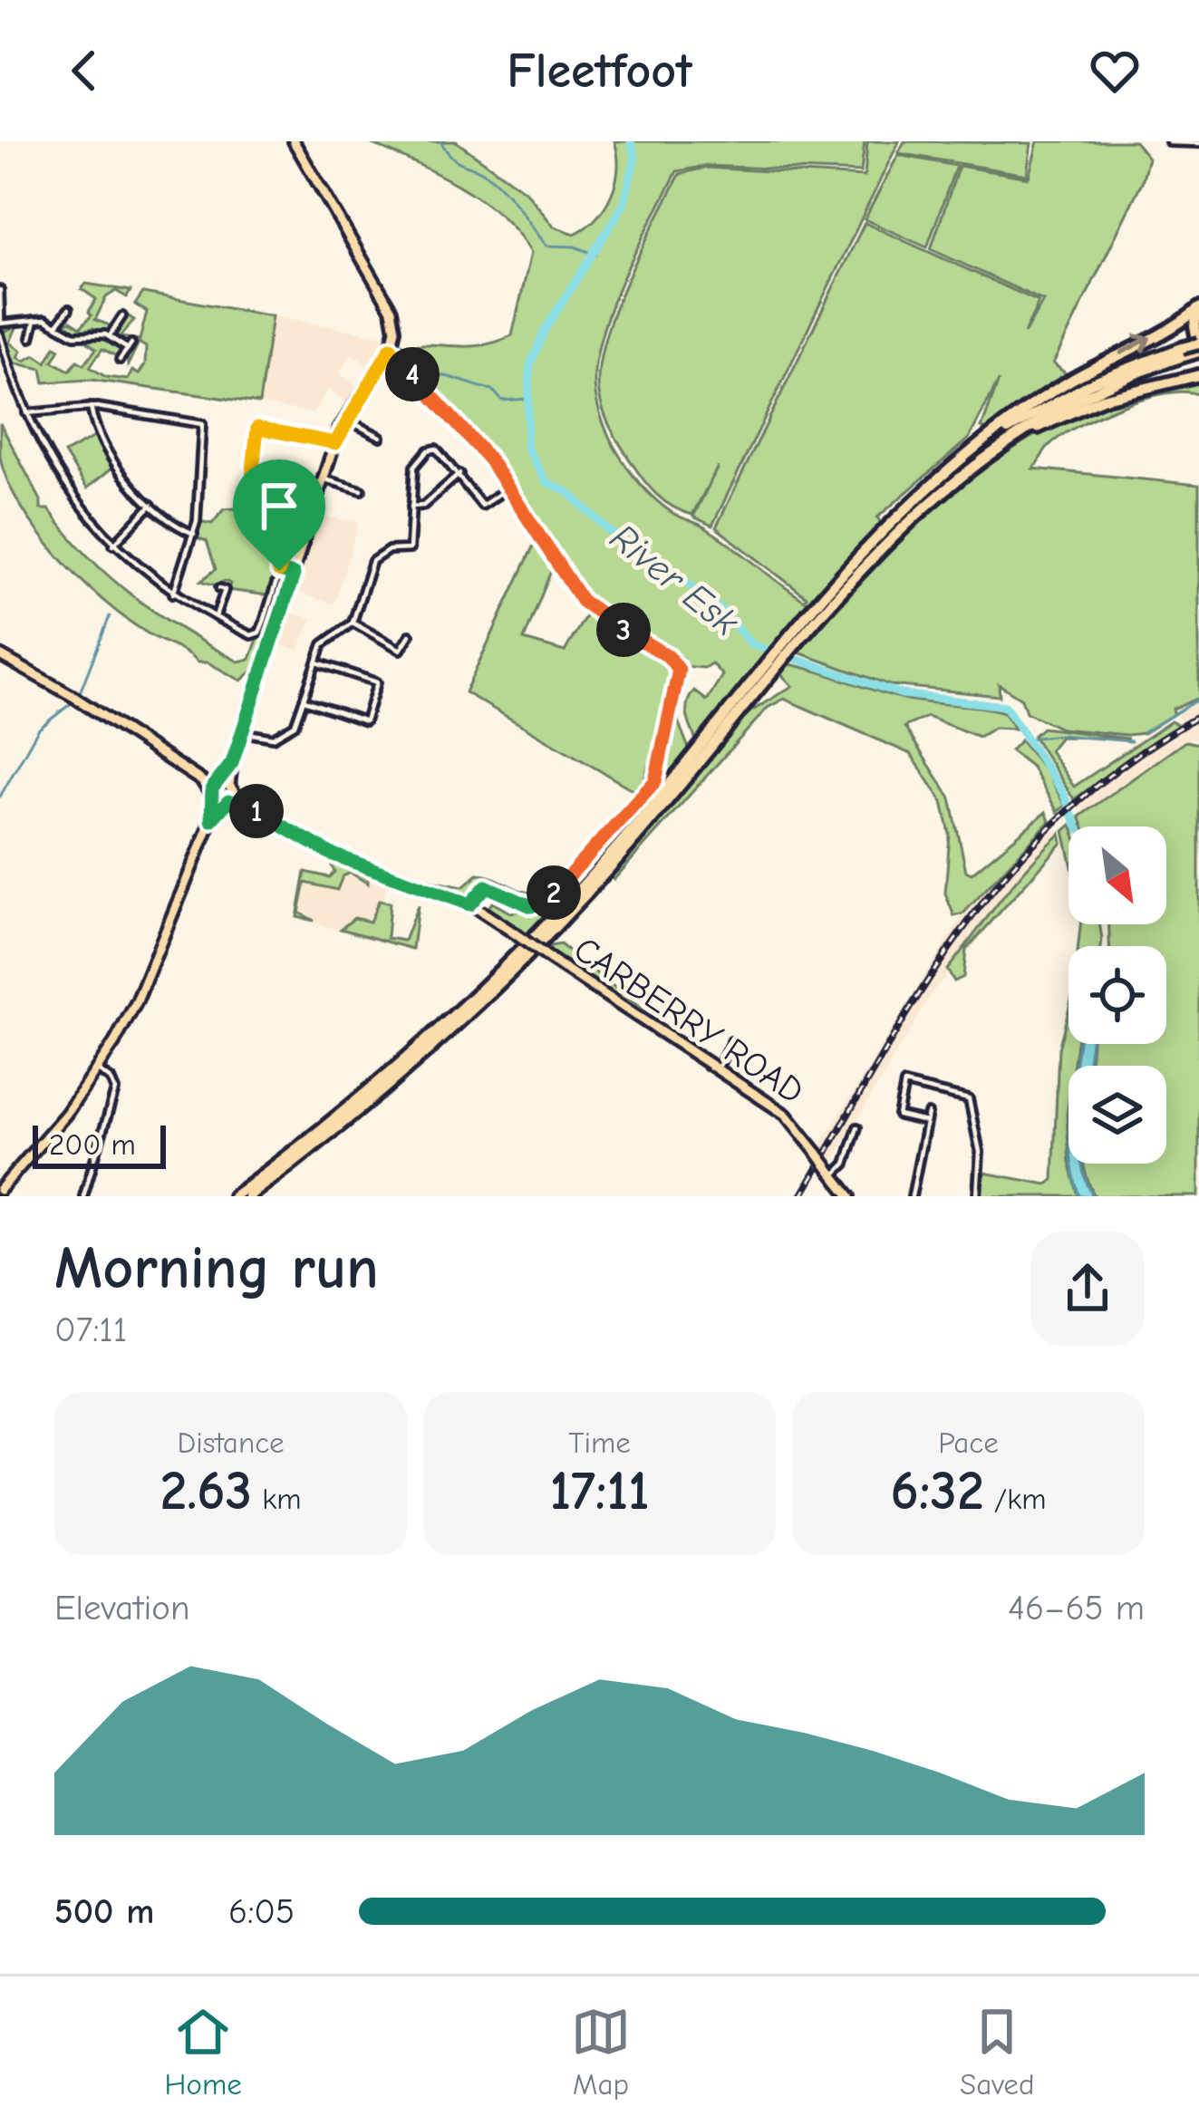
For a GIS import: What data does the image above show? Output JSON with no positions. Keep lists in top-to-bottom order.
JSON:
{
  "streets": {
    "main road": ["CARBERRY ROAD"]
  },
  "water": ["River Esk"],
  "scale_bar": "200 m",
  "north": "bottom right",
  "page": {
    "header": "Fleetfoot",
    "pins": [
      "4",
      "3",
      "1",
      "2"
    ],
    "scale": "200 m",
    "heading": ["Morning run", "07:11"],
    "stats": [
      ["Distance", "2.63 km"],
      ["Time", "17:11"],
      ["Pace", "6:32 /km"]
    ],
    "chart": ["Elevation", "46–65 m"],
    "list": [
      {
        "name": "500 m",
        "note": "6:05"
      }
    ],
    "tabs": ["Home", "Map", "Saved"]
  }
}
